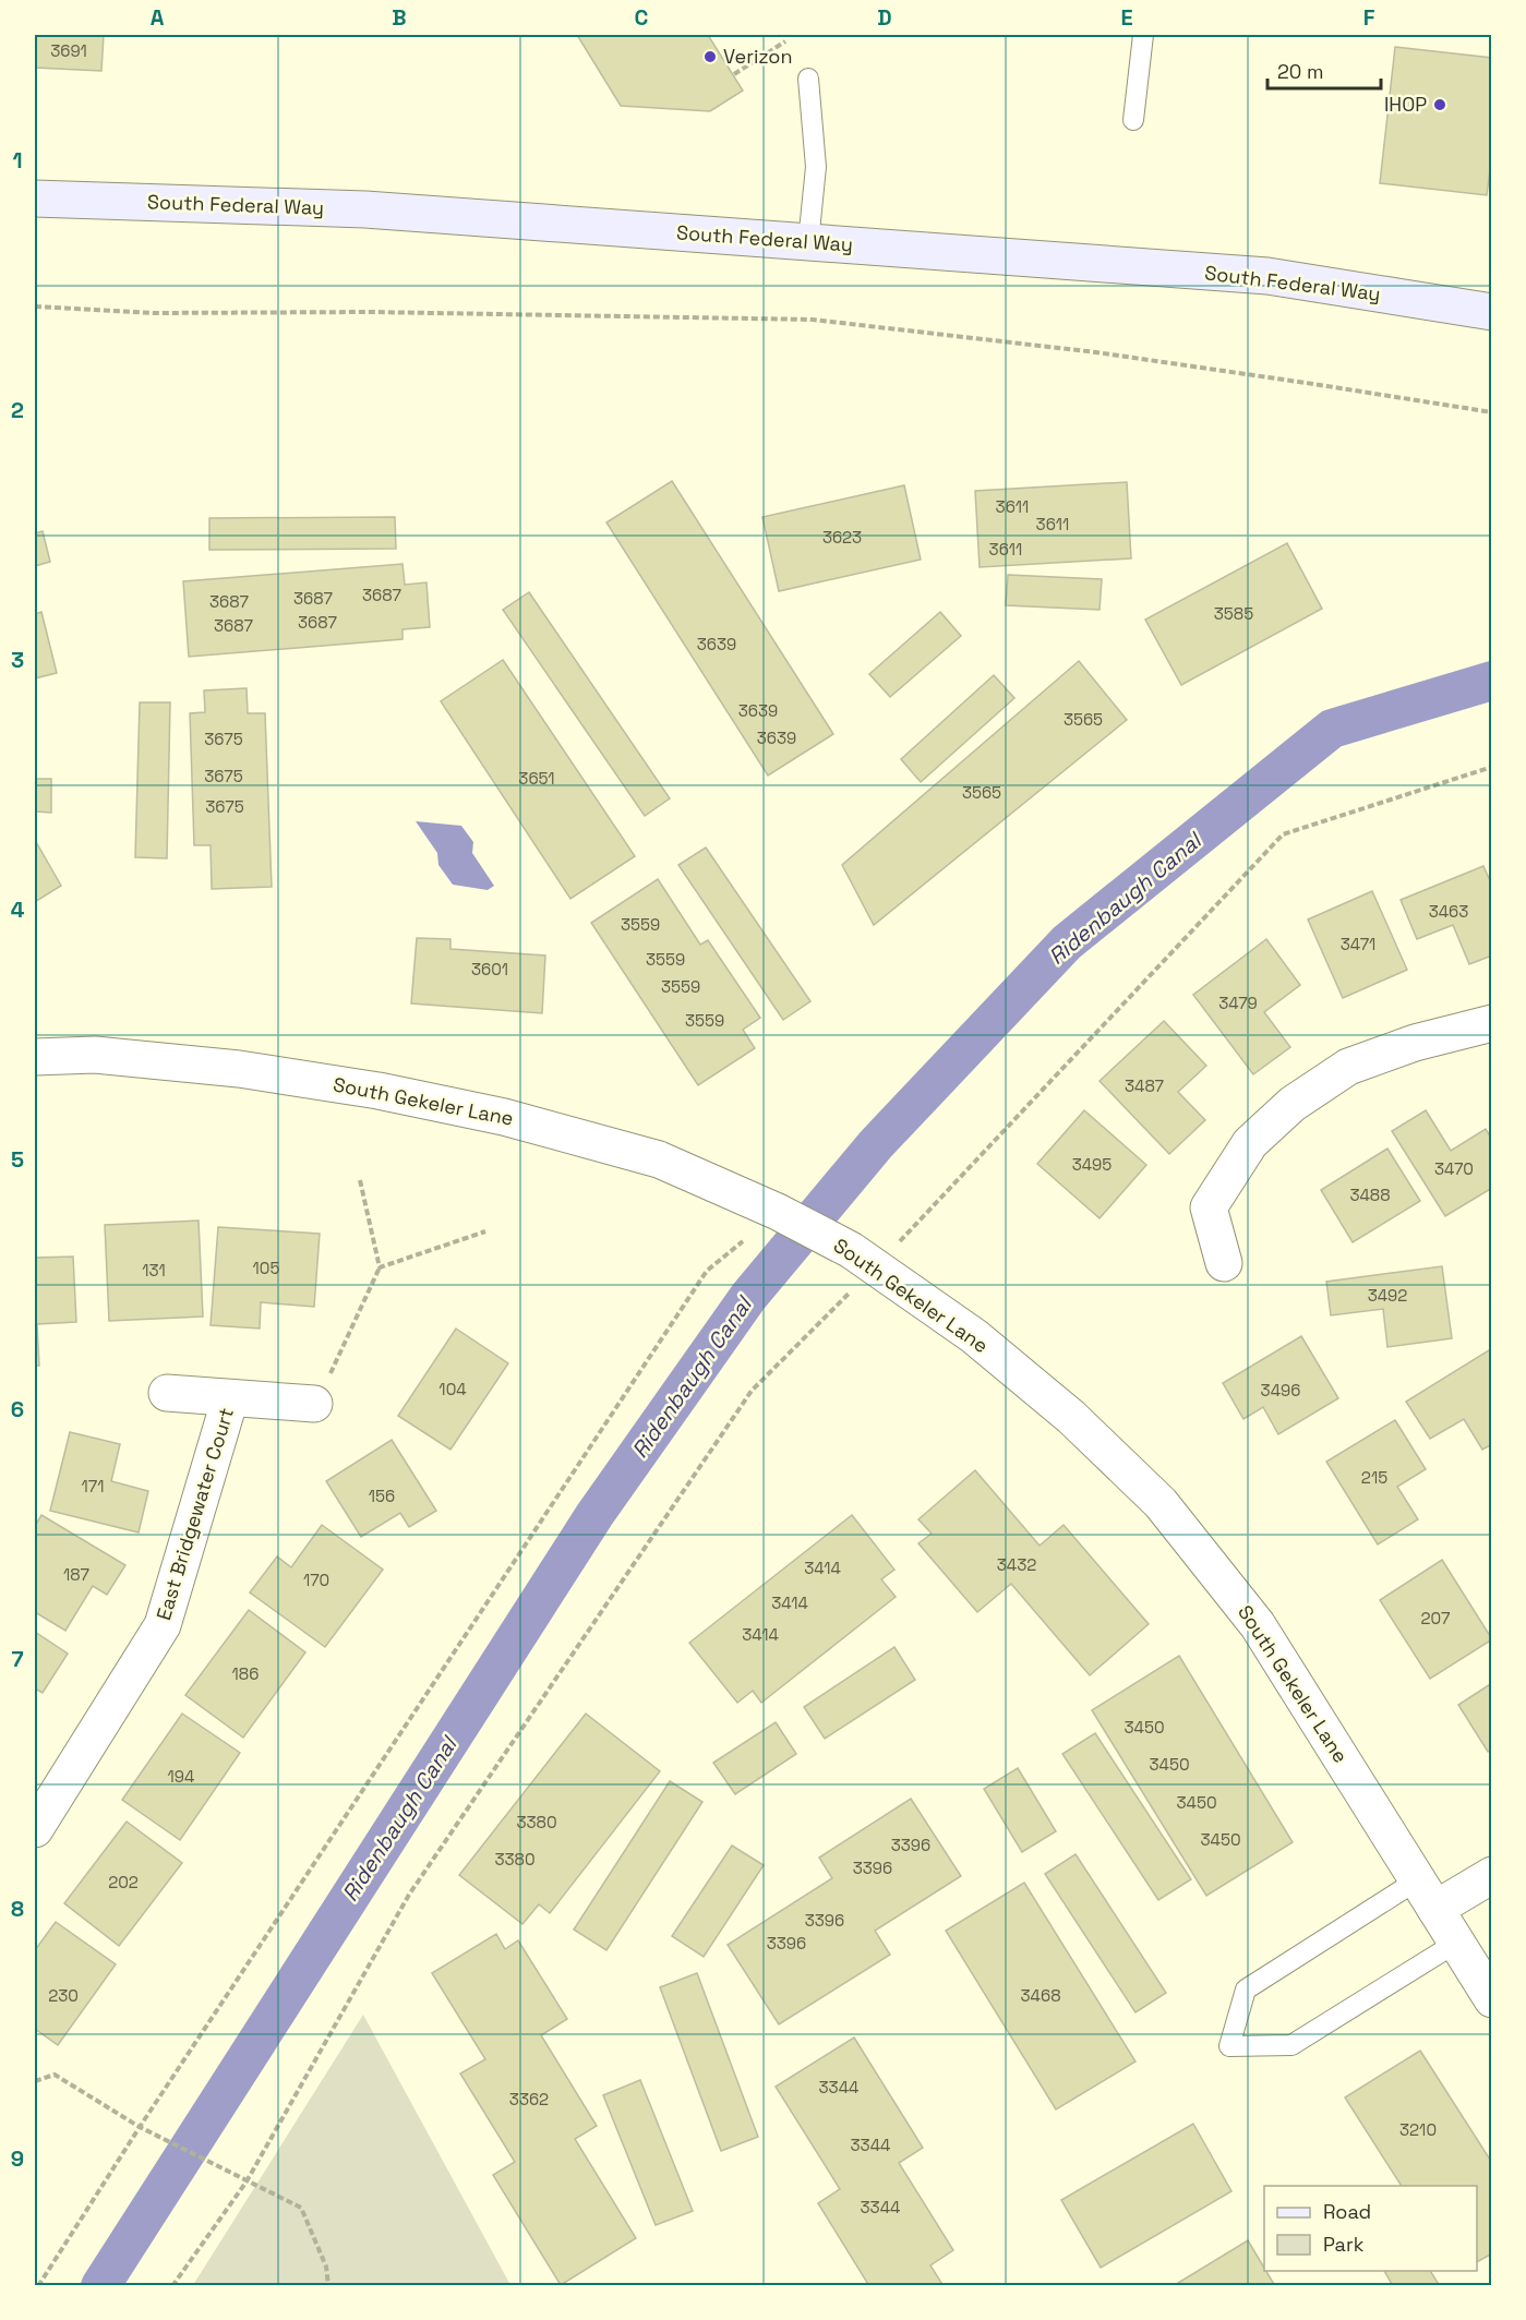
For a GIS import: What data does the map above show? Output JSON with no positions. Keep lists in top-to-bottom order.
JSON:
{
  "streets": {
    "main road": ["South Federal Way"],
    "street": ["South Gekeler Lane", "East Bridgewater Court"]
  },
  "water": ["Ridenbaugh Canal"],
  "places": ["Verizon", "IHOP"],
  "house_numbers": [
    "3691",
    "3611",
    "3611",
    "3623",
    "3611",
    "3687",
    "3687",
    "3687",
    "3585",
    "3687",
    "3687",
    "3639",
    "3639",
    "3565",
    "3639",
    "3675",
    "3675",
    "3651",
    "3565",
    "3675",
    "3463",
    "3559",
    "3471",
    "3559",
    "3601",
    "3559",
    "3479",
    "3559",
    "3487",
    "3495",
    "3470",
    "3488",
    "105",
    "131",
    "3492",
    "104",
    "3496",
    "215",
    "171",
    "156",
    "3432",
    "3414",
    "187",
    "170",
    "3414",
    "207",
    "3414",
    "186",
    "3450",
    "3450",
    "194",
    "3450",
    "3380",
    "3450",
    "3396",
    "3380",
    "3396",
    "202",
    "3396",
    "3396",
    "230",
    "3468",
    "3344",
    "3362",
    "3210",
    "3344",
    "3344"
  ],
  "legend": ["Road", "Park"],
  "scale_bar": "20 m",
  "grid": {
    "columns": [
      "A",
      "B",
      "C",
      "D",
      "E",
      "F"
    ],
    "rows": [
      "1",
      "2",
      "3",
      "4",
      "5",
      "6",
      "7",
      "8",
      "9"
    ]
  }
}
